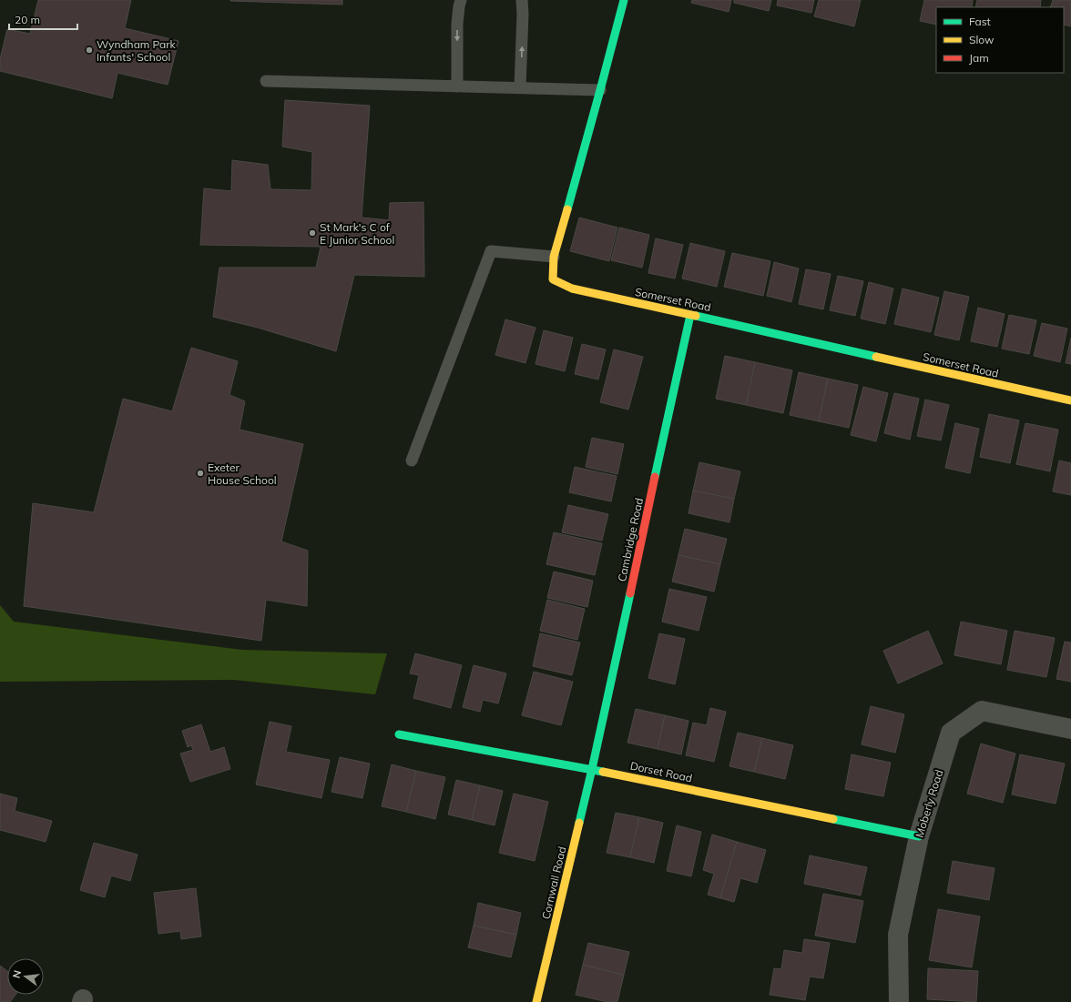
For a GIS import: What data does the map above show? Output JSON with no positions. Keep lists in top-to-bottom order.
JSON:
{
  "streets": {
    "street": [
      "Somerset Road",
      "Cambridge Road",
      "Dorset Road",
      "Moberly Road",
      "Cornwall Road"
    ]
  },
  "crossings": [
    ["Somerset Road", "Cambridge Road"],
    ["Cambridge Road", "Dorset Road"],
    ["Cambridge Road", "Cornwall Road"],
    ["Dorset Road", "Moberly Road"],
    ["Dorset Road", "Cornwall Road"]
  ],
  "places": ["Wyndham Park Infants' School", "St Mark's C of E Junior School", "Exeter House School"],
  "legend": ["Fast", "Slow", "Jam"],
  "scale_bar": "20 m",
  "north": "left"
}
